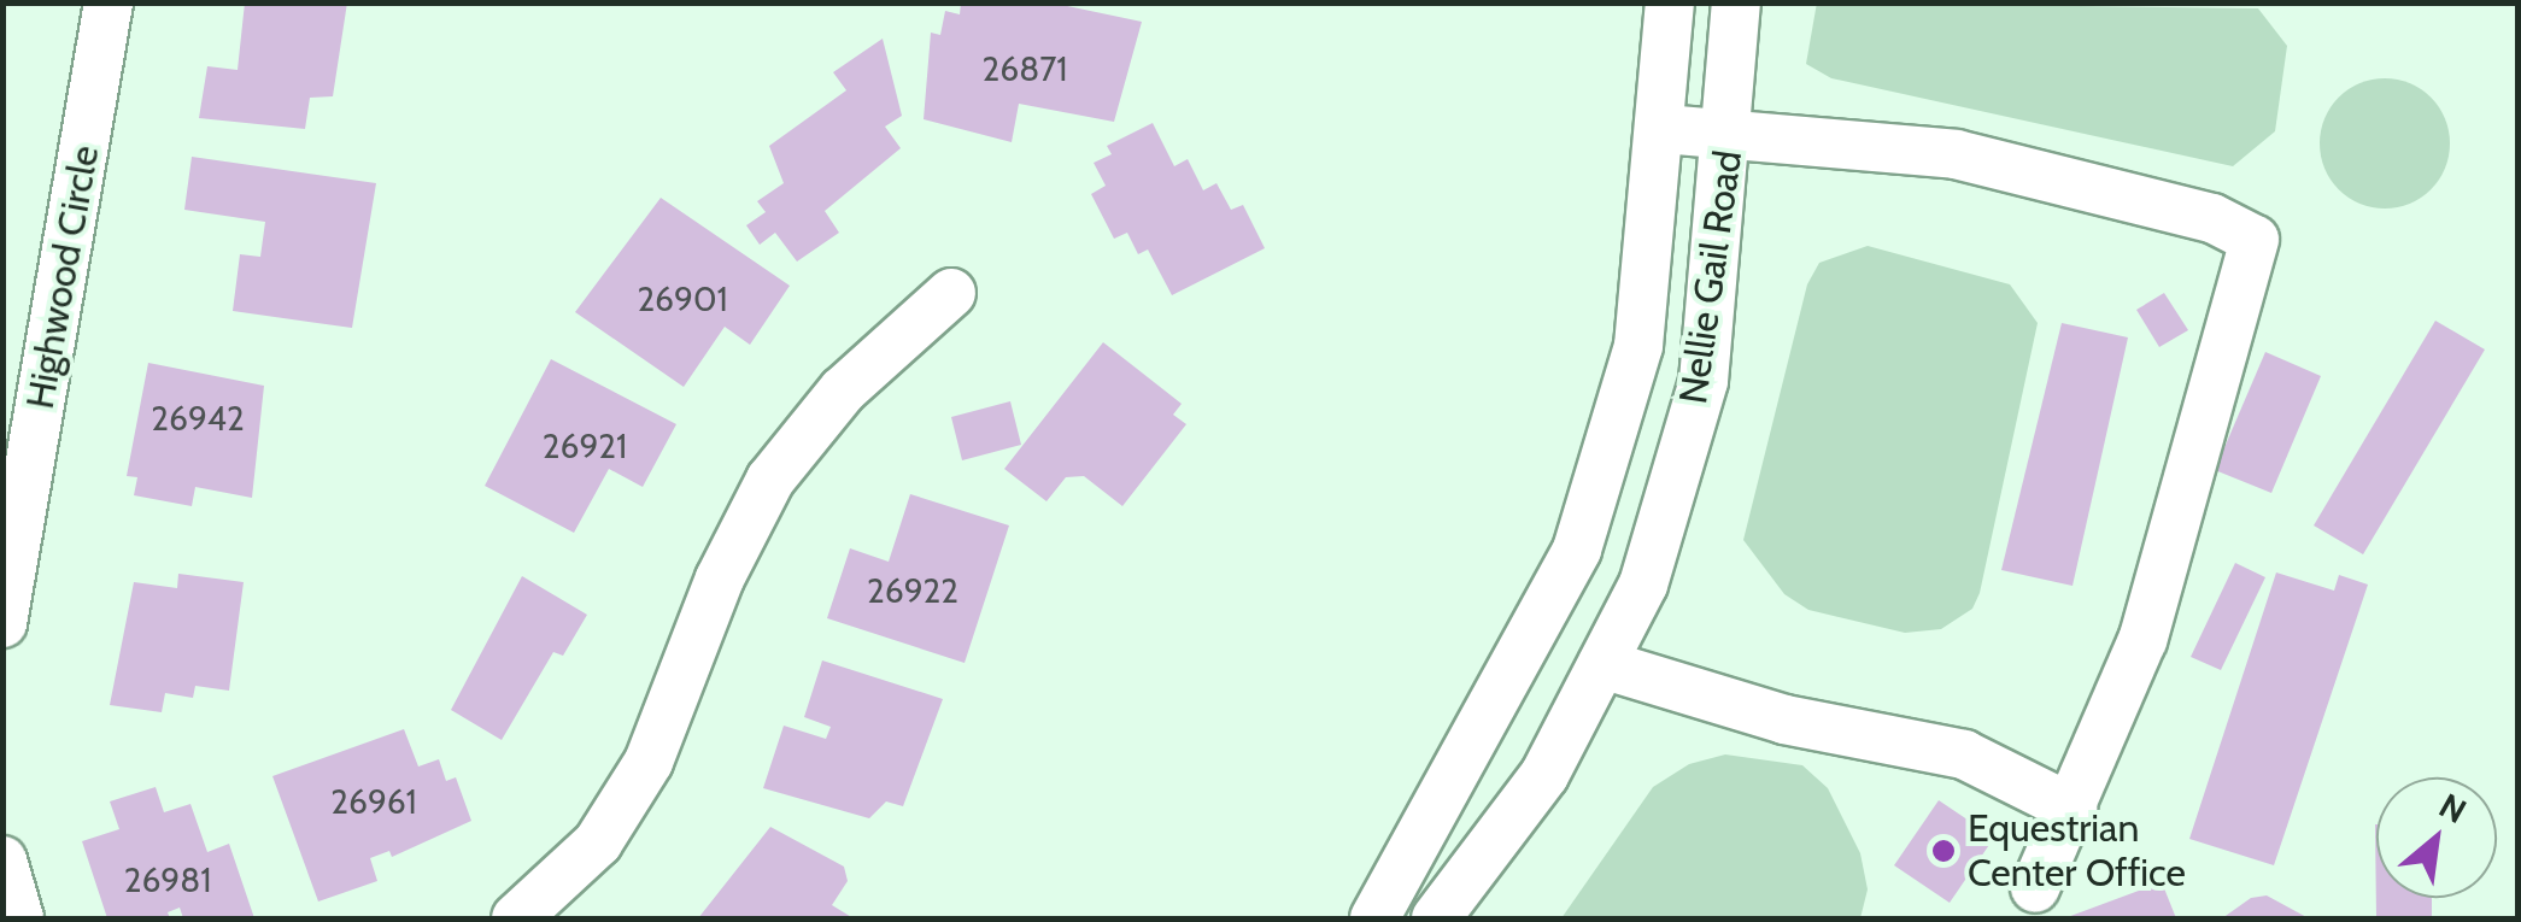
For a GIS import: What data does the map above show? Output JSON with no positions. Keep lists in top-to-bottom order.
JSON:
{
  "streets": {
    "street": ["Highwood Circle", "Nellie Gail Road"]
  },
  "places": ["Equestrian Center Office"],
  "house_numbers": [
    "26871",
    "26901",
    "26942",
    "26921",
    "26922",
    "26961",
    "26981"
  ],
  "north": "top right"
}
